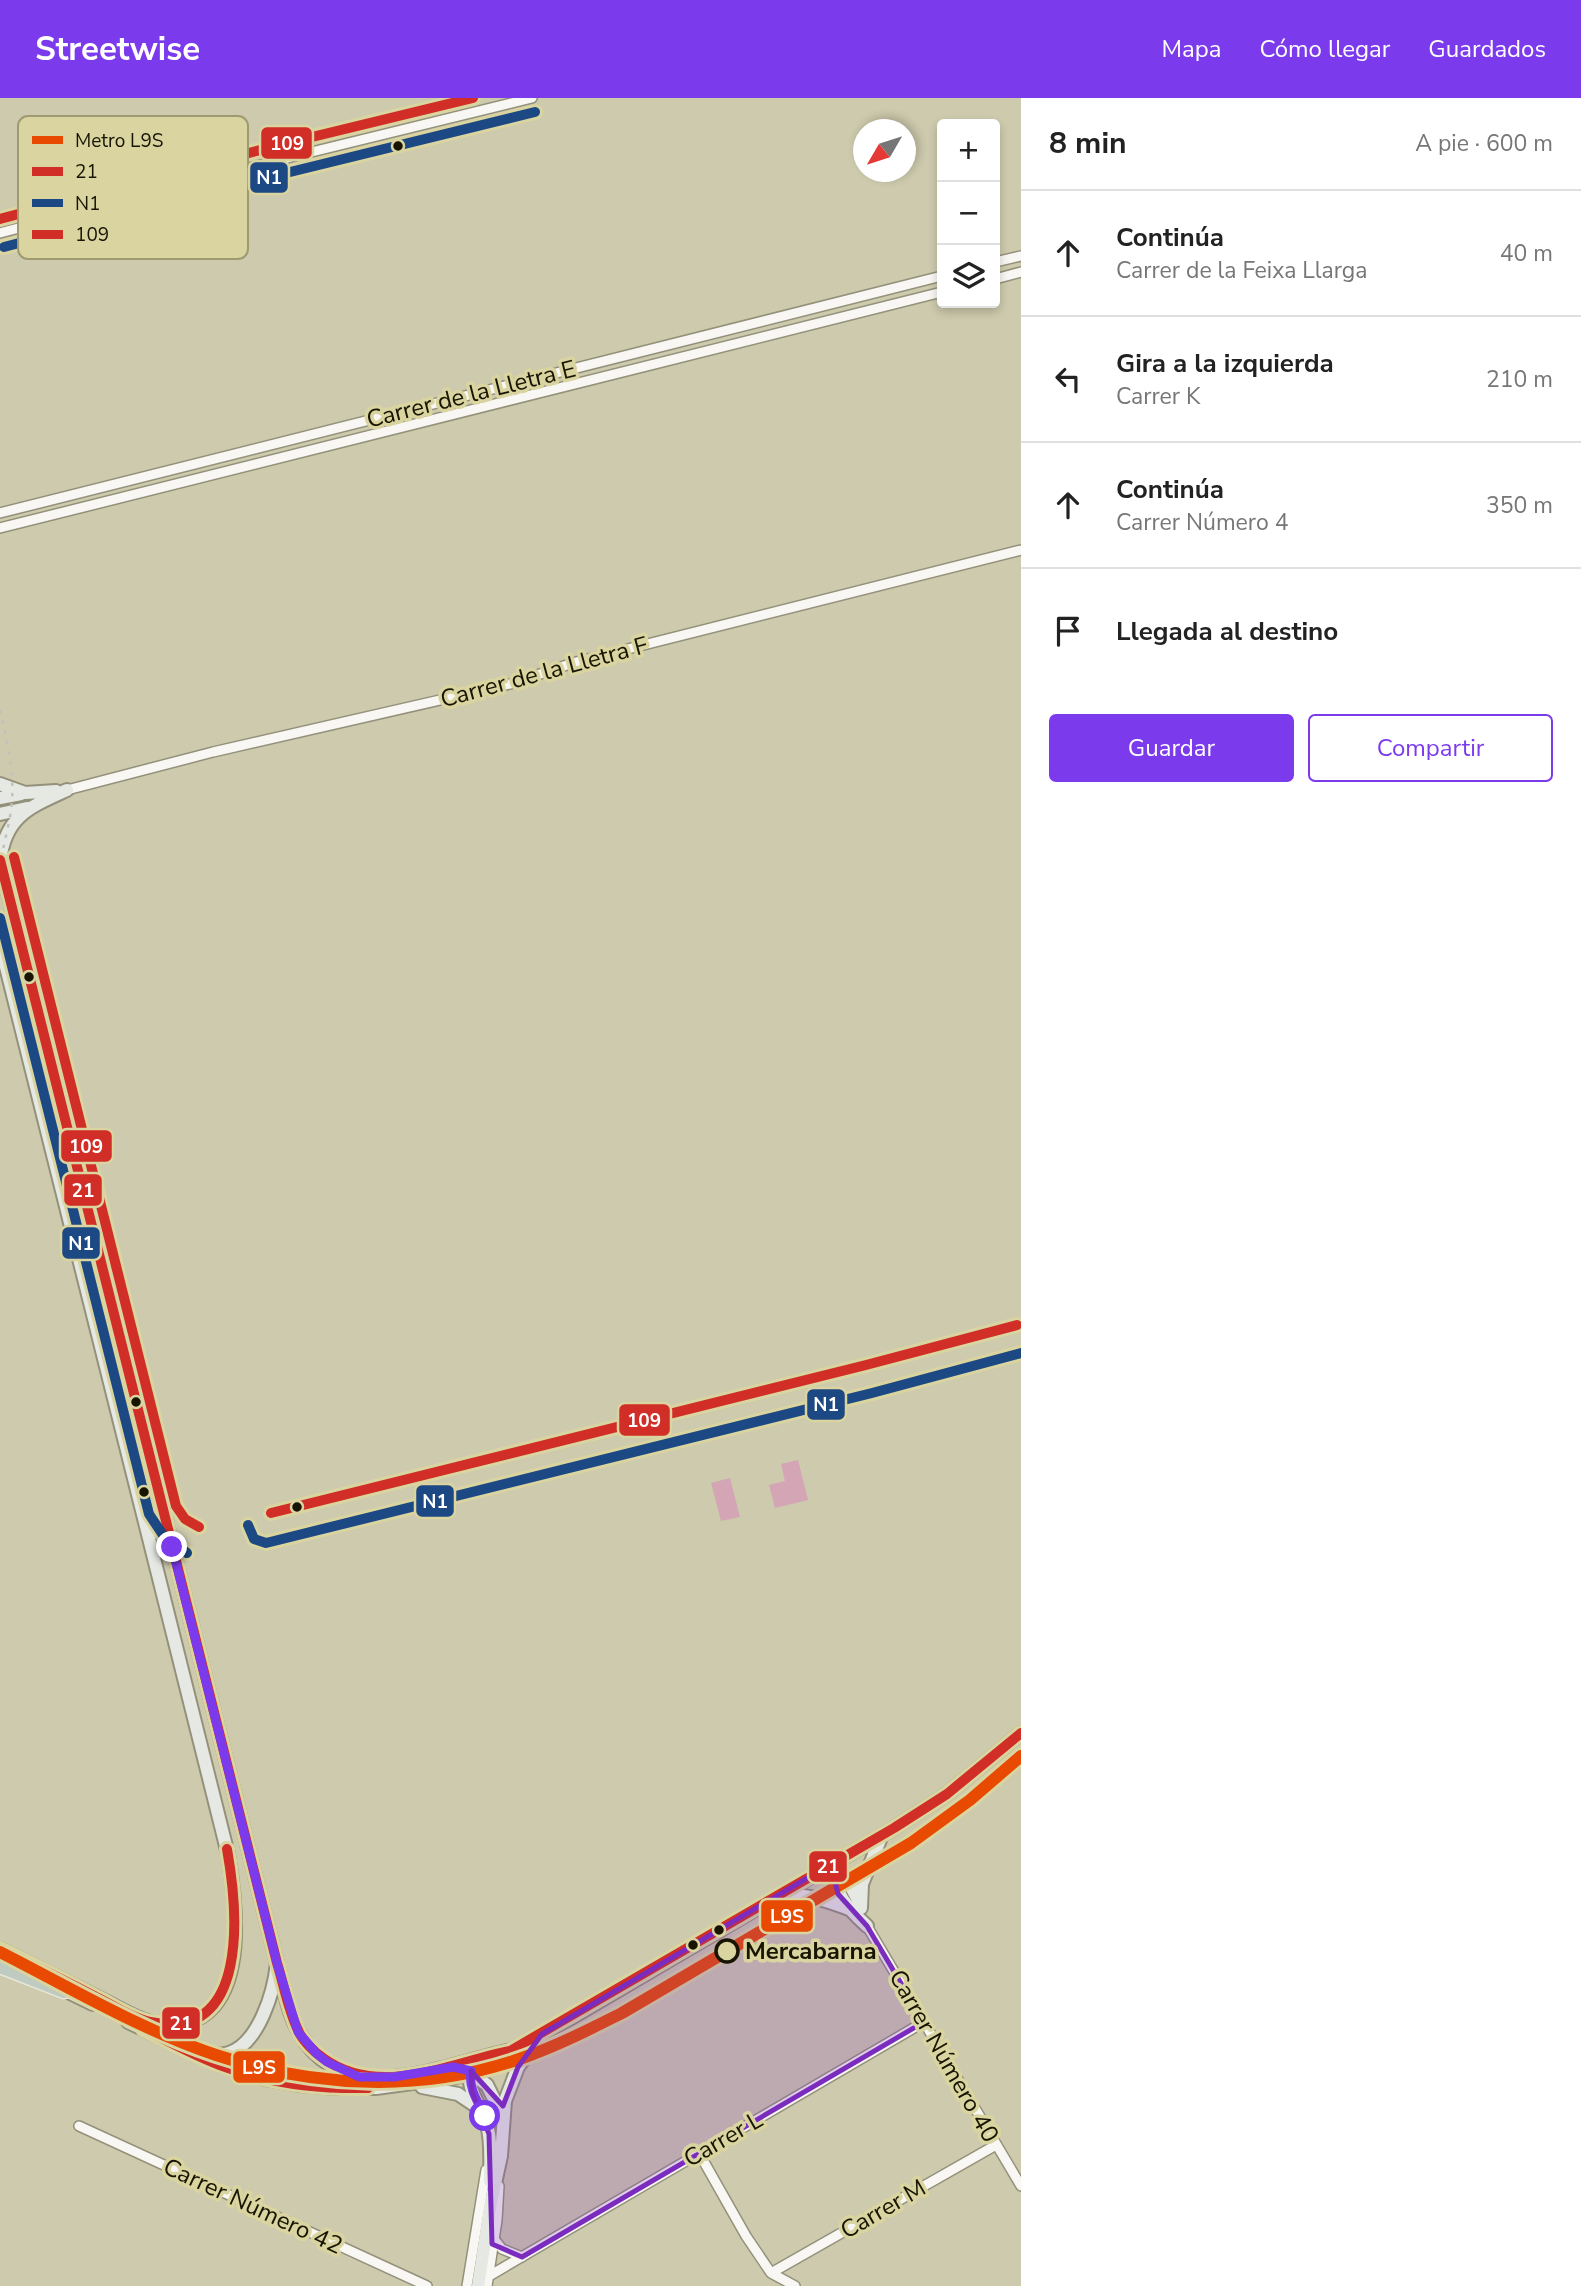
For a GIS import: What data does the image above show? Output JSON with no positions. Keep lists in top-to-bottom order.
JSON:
{
  "streets": {
    "street": [
      "Carrer de la Lletra E",
      "Carrer de la Lletra F",
      "Carrer Número 40",
      "Carrer L",
      "Carrer Número 42",
      "Carrer M"
    ]
  },
  "crossings": [
    ["Carrer Número 40", "Carrer L"],
    ["Carrer Número 40", "Carrer M"]
  ],
  "places": ["Mercabarna"],
  "lines": [
    "transit line 109",
    "transit line N1",
    "transit line 21",
    "metro line L9S"
  ],
  "legend": [
    "Metro L9S",
    "21",
    "N1",
    "109"
  ],
  "north": "bottom left",
  "page": {
    "header": "Streetwise",
    "nav": ["Mapa", "Cómo llegar", "Guardados"],
    "heading": ["8 min", "A pie · 600 m"],
    "map_buttons": ["+", "−"],
    "list": [
      ["Continúa", "Carrer de la Feixa Llarga", "40 m"],
      ["Gira a la izquierda", "Carrer K", "210 m"],
      ["Continúa", "Carrer Número 4", "350 m"],
      "Llegada al destino"
    ],
    "buttons": ["Guardar", "Compartir"]
  }
}
